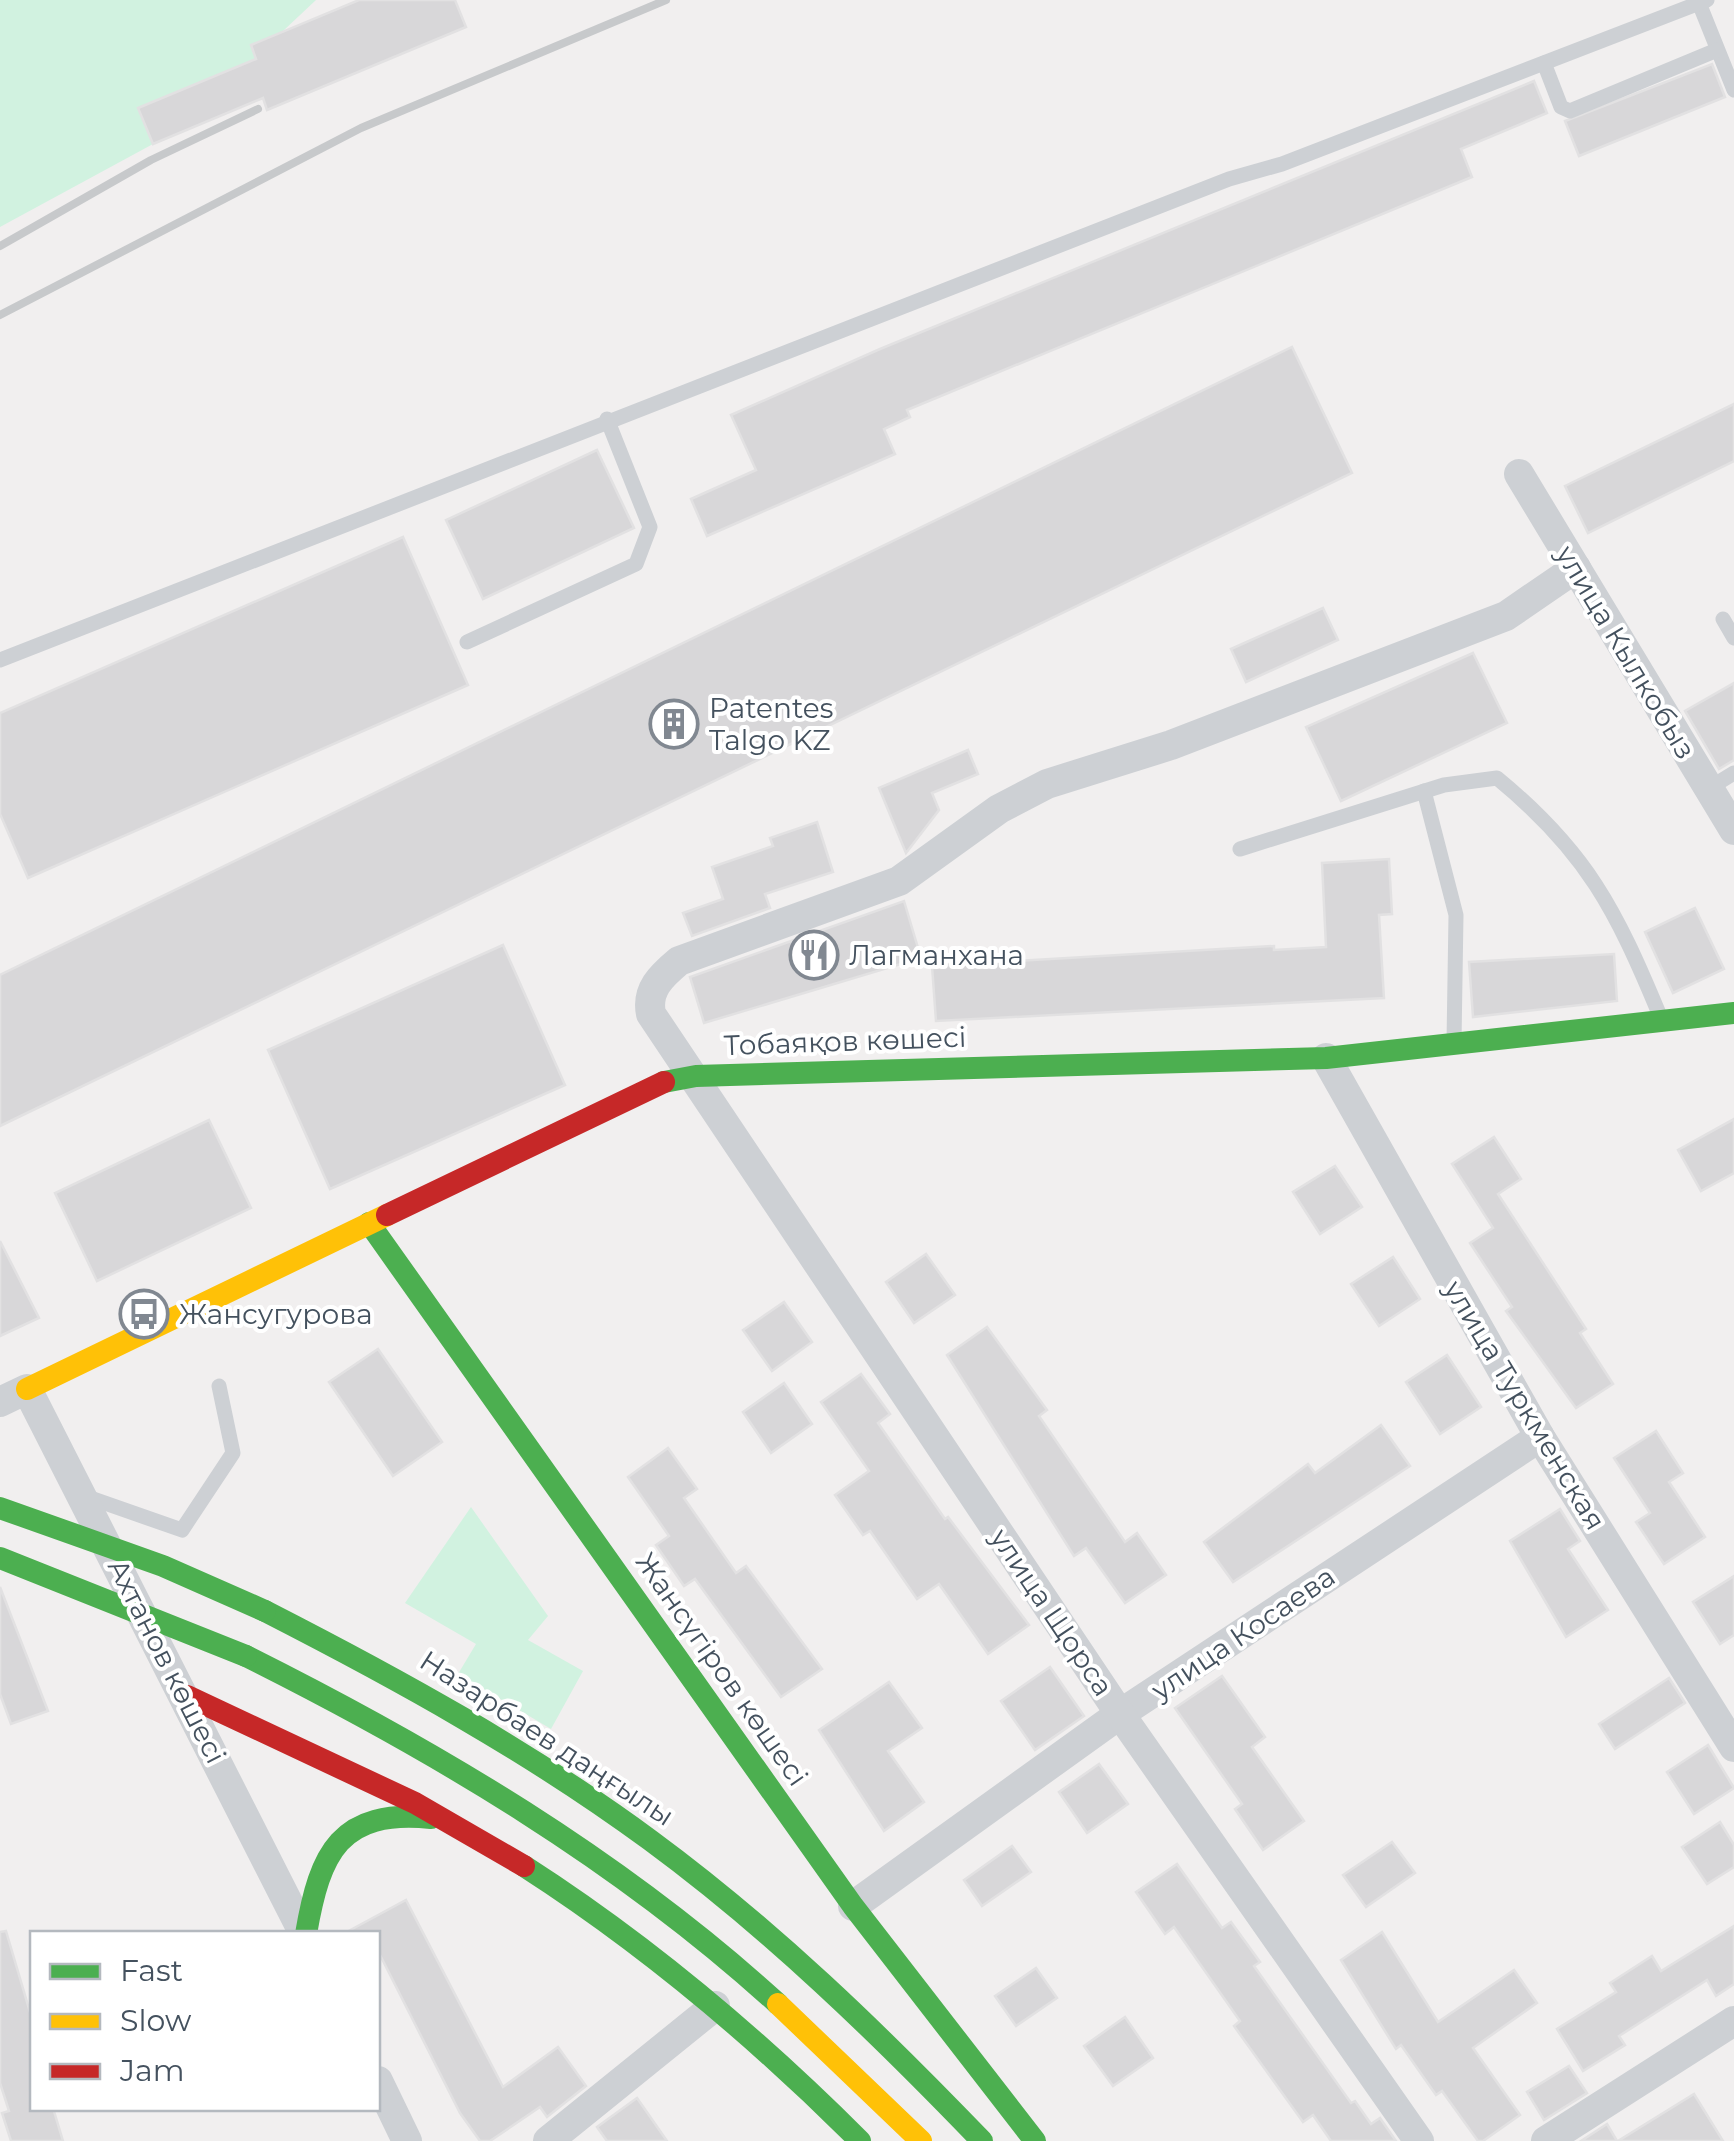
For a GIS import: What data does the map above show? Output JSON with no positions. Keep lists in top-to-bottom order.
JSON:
{
  "streets": {
    "street": [
      "улица Кылкобыз",
      "Тобаяқов көшесі",
      "улица Туркменская",
      "улица Щорса",
      "улица Косаева",
      "Ахтанов көшесі",
      "Жансүгіров көшесі",
      "Назарбаев даңғылы"
    ]
  },
  "crossings": [
    ["улица Кылкобыз", "улица Щорса"],
    ["Тобаяқов көшесі", "улица Туркменская"],
    ["Тобаяқов көшесі", "улица Щорса"],
    ["Тобаяқов көшесі", "Ахтанов көшесі"],
    ["Тобаяқов көшесі", "Жансүгіров көшесі"],
    ["улица Туркменская", "улица Косаева"],
    ["улица Щорса", "улица Косаева"],
    ["улица Косаева", "Жансүгіров көшесі"]
  ],
  "places": {
    "building": ["Patentes Talgo KZ"],
    "restaurant": ["Лагманхана"],
    "bus stop": ["Жансугурова"]
  },
  "legend": ["Fast", "Slow", "Jam"]
}
